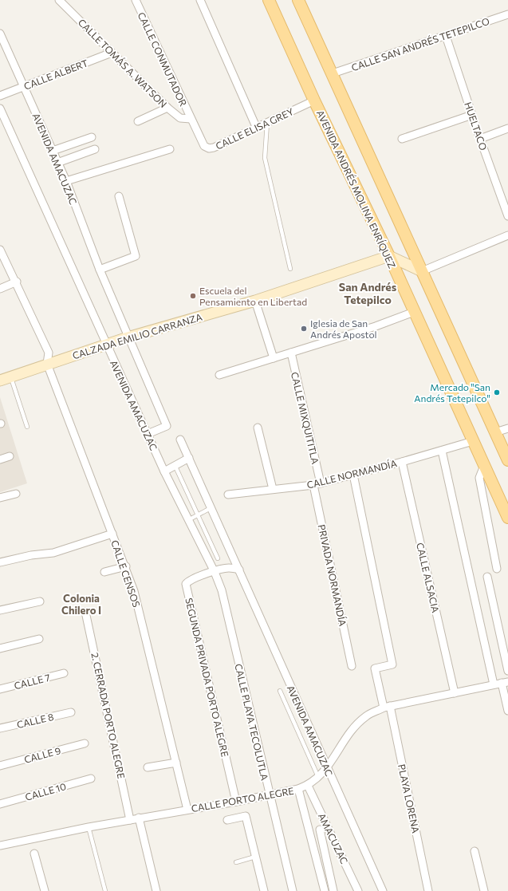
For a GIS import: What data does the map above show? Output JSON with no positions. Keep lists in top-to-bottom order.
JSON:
{
  "streets": {
    "main road": ["AVENIDA ANDRÉS MOLINA ENRÍQUEZ"],
    "street": [
      "CALLE SAN ANDRÉS TETEPILCO",
      "CALLE CONMUTADOR",
      "CALLE TOMÁS A. WATSON",
      "CALLE ALBERT",
      "HUELTACO",
      "CALLE ELISA GREY",
      "AVENIDA AMACUZAC",
      "CALZADA EMILIO CARRANZA",
      "CALLE MIXQUITITLA",
      "CALLE NORMANDÍA",
      "CALLE CENSOS",
      "PRIVADA NORMANDÍA",
      "CALLE ALSACIA",
      "SEGUNDA PRIVADA PORTO ALEGRE",
      "CALLE 7",
      "2. CERRADA PORTO ALEGRE",
      "CALLE 8",
      "CALLE PLAYA TECOLUTLA",
      "CALLE 9",
      "CALLE 10",
      "PLAYA LORENA",
      "CALLE PORTO ALEGRE",
      "AMACUZAC"
    ]
  },
  "crossings": [
    ["CALLE SAN ANDRÉS TETEPILCO", "HUELTACO"],
    ["CALLE CONMUTADOR", "CALLE TOMÁS A. WATSON"],
    ["CALLE CONMUTADOR", "CALLE ELISA GREY"],
    ["CALLE TOMÁS A. WATSON", "CALLE ALBERT"],
    ["CALLE TOMÁS A. WATSON", "CALLE ELISA GREY"],
    ["CALLE ALBERT", "AVENIDA AMACUZAC"],
    ["CALLE ELISA GREY", "AVENIDA ANDRÉS MOLINA ENRÍQUEZ"],
    ["AVENIDA AMACUZAC", "CALZADA EMILIO CARRANZA"],
    ["AVENIDA AMACUZAC", "SEGUNDA PRIVADA PORTO ALEGRE"],
    ["AVENIDA AMACUZAC", "CALLE PLAYA TECOLUTLA"],
    ["AVENIDA AMACUZAC", "CALLE PORTO ALEGRE"],
    ["AVENIDA ANDRÉS MOLINA ENRÍQUEZ", "CALZADA EMILIO CARRANZA"],
    ["AVENIDA ANDRÉS MOLINA ENRÍQUEZ", "CALLE NORMANDÍA"],
    ["CALZADA EMILIO CARRANZA", "CALLE CENSOS"],
    ["CALLE MIXQUITITLA", "CALLE NORMANDÍA"],
    ["CALLE MIXQUITITLA", "PRIVADA NORMANDÍA"],
    ["CALLE NORMANDÍA", "PRIVADA NORMANDÍA"],
    ["CALLE NORMANDÍA", "CALLE ALSACIA"],
    ["CALLE NORMANDÍA", "PLAYA LORENA"],
    ["CALLE CENSOS", "CALLE PORTO ALEGRE"],
    ["CALLE ALSACIA", "CALLE PORTO ALEGRE"],
    ["SEGUNDA PRIVADA PORTO ALEGRE", "CALLE PLAYA TECOLUTLA"],
    ["SEGUNDA PRIVADA PORTO ALEGRE", "CALLE PORTO ALEGRE"],
    ["2. CERRADA PORTO ALEGRE", "CALLE PORTO ALEGRE"],
    ["CALLE PLAYA TECOLUTLA", "CALLE PORTO ALEGRE"],
    ["PLAYA LORENA", "CALLE PORTO ALEGRE"],
    ["CALLE PORTO ALEGRE", "AMACUZAC"]
  ],
  "districts": ["San Andrés Tetepilco", "Colonia Chilero I"],
  "places": ["Escuela del Pensamiento en Libertad", "Iglesia de San Andrés Apostol", "Mercado \"San Andrés Tetepilco\""]
}
